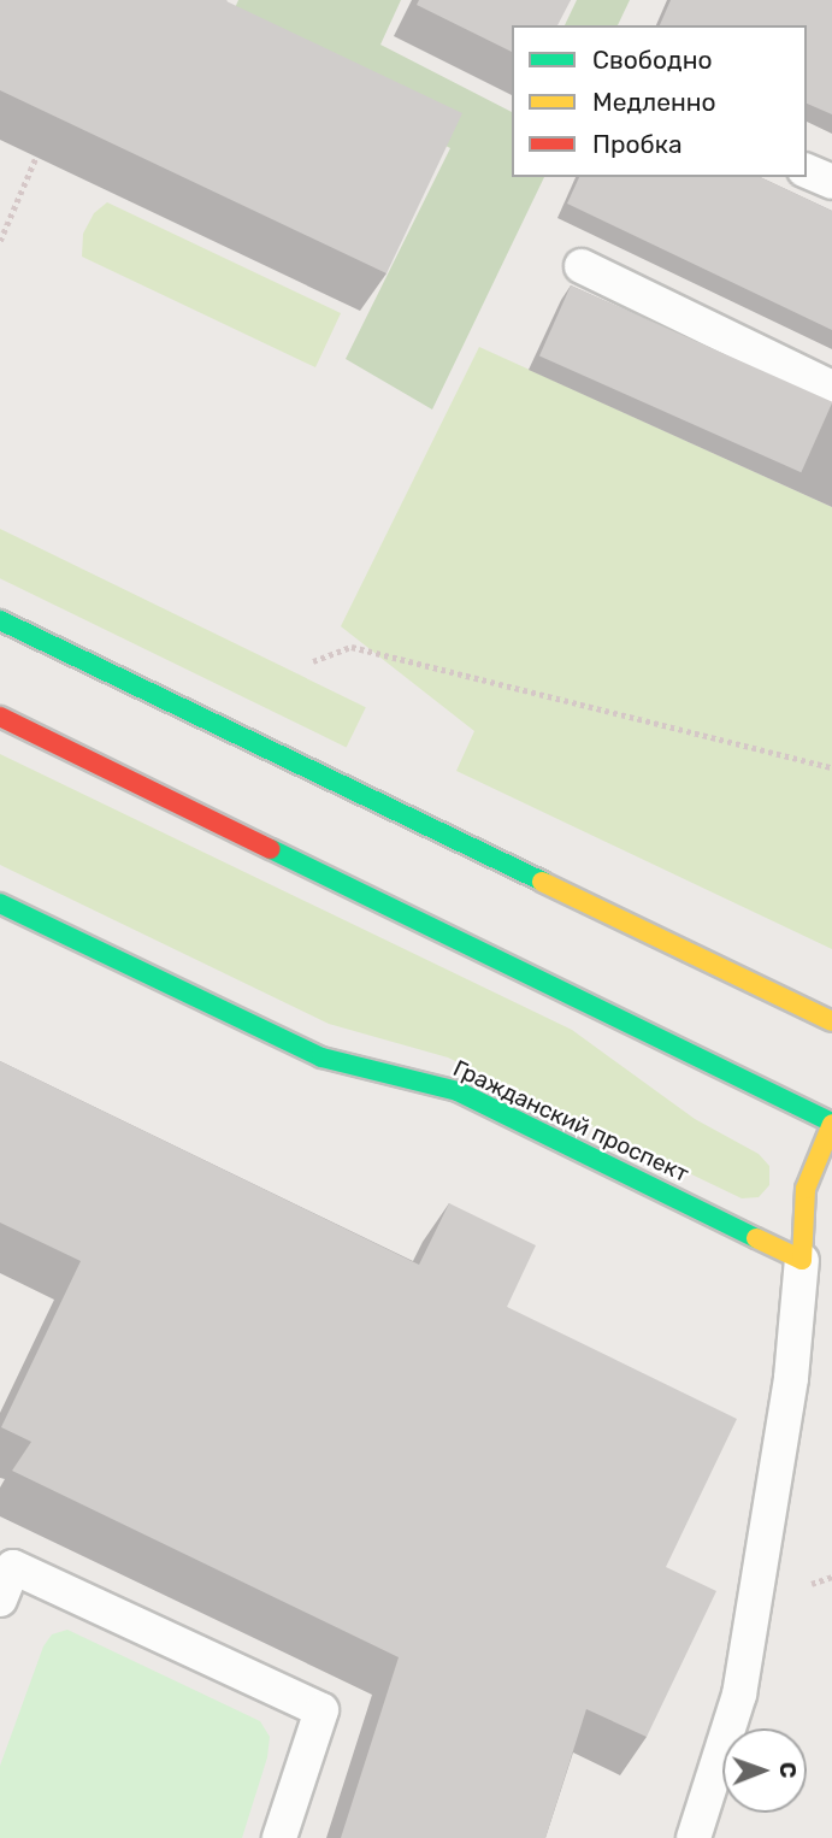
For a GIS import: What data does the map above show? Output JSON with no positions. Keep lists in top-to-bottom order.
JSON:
{
  "streets": {
    "main road": ["Гражданский проспект"]
  },
  "legend": ["Свободно", "Медленно", "Пробка"],
  "north": "right"
}
